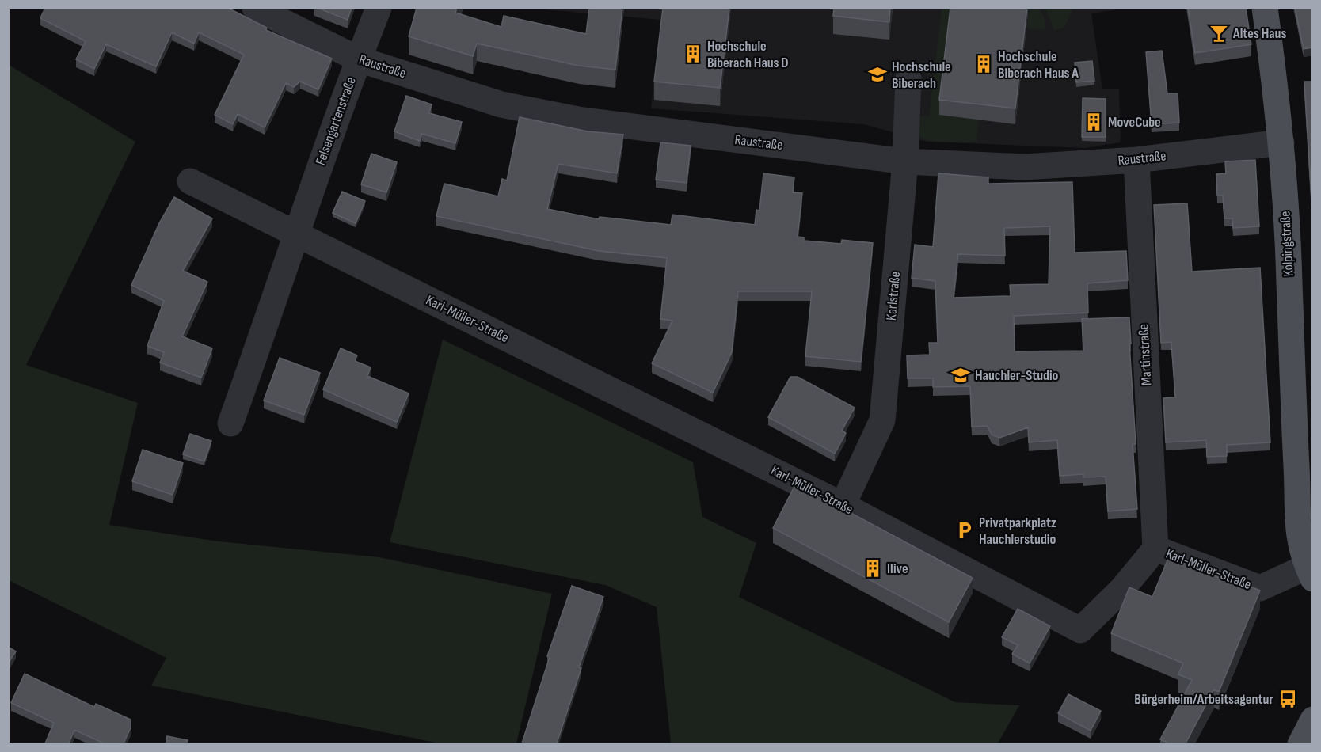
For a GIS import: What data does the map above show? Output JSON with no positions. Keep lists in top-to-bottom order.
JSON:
{
  "streets": {
    "main road": ["Kolpingstraße"],
    "street": [
      "Raustraße",
      "Felsengartenstraße",
      "Karlstraße",
      "Karl-Müller-Straße",
      "Martinstraße"
    ]
  },
  "crossings": [
    ["Raustraße", "Felsengartenstraße"],
    ["Raustraße", "Kolpingstraße"],
    ["Raustraße", "Karlstraße"],
    ["Raustraße", "Martinstraße"],
    ["Felsengartenstraße", "Karl-Müller-Straße"],
    ["Kolpingstraße", "Karl-Müller-Straße"],
    ["Karlstraße", "Karl-Müller-Straße"],
    ["Karl-Müller-Straße", "Martinstraße"]
  ],
  "places": {
    "bar": ["Altes Haus"],
    "building": [
      "Hochschule Biberach Haus D",
      "Hochschule Biberach Haus A",
      "MoveCube",
      "Ilive"
    ],
    "school or university": ["Hochschule Biberach", "Hauchler-Studio"],
    "parking": ["Privatparkplatz Hauchlerstudio"],
    "bus stop": ["Bürgerheim/Arbeitsagentur"]
  }
}
